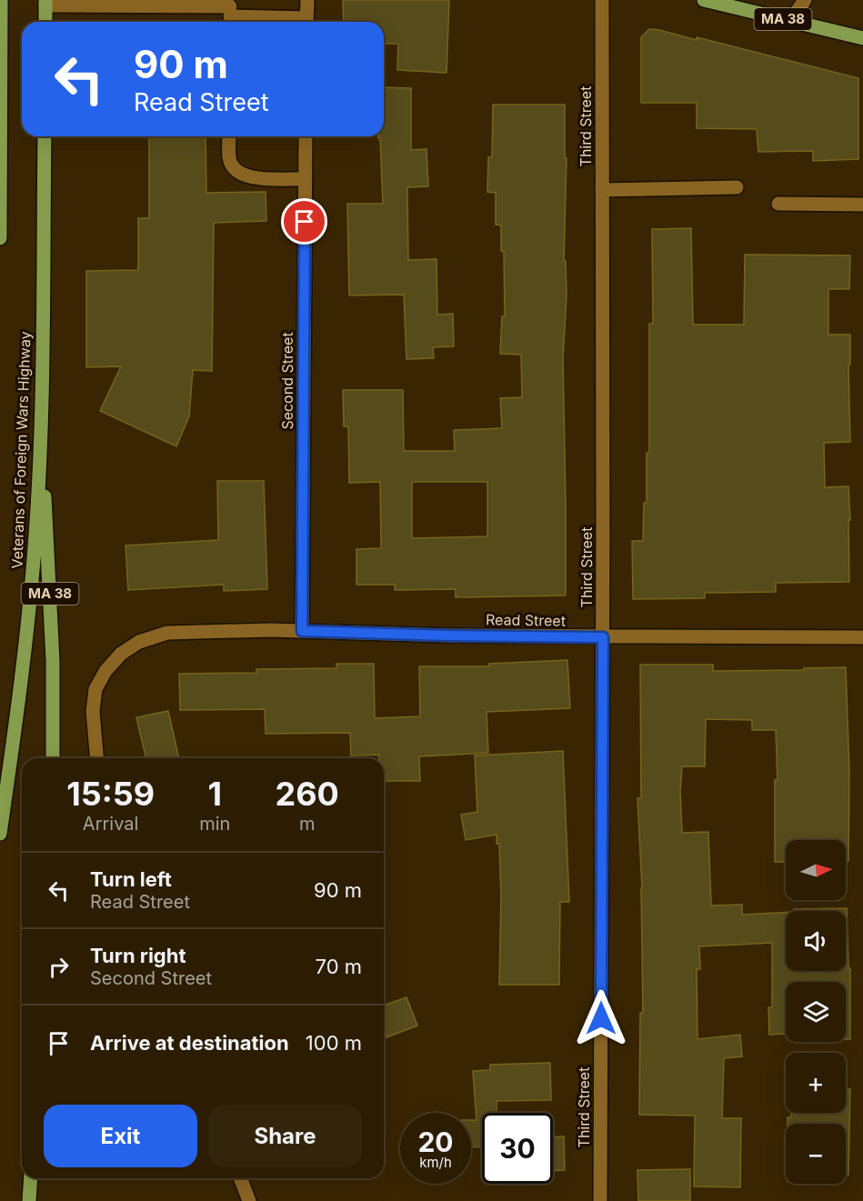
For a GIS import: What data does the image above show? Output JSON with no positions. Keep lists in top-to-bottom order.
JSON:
{
  "streets": {
    "main road": ["MA 38", "Veterans of Foreign Wars Highway"],
    "street": ["Third Street", "Second Street", "Read Street"]
  },
  "crossings": [
    ["MA 38", "Veterans of Foreign Wars Highway"],
    ["Third Street", "Read Street"],
    ["Second Street", "Read Street"]
  ],
  "north": "right",
  "page": {
    "turn": ["90 m", "Read Street"],
    "eta": [
      "15:59",
      "Arrival",
      "1",
      "min",
      "260",
      "m"
    ],
    "map_buttons": ["+", "−"],
    "list": [
      {
        "name": "Turn left",
        "note": "Read Street",
        "value": "90 m"
      },
      {
        "name": "Turn right",
        "note": "Second Street",
        "value": "70 m"
      },
      {
        "name": "Arrive at destination",
        "value": "100 m"
      }
    ],
    "buttons": ["Exit", "Share"],
    "speed": "20 km/h",
    "limit": "30"
  }
}
